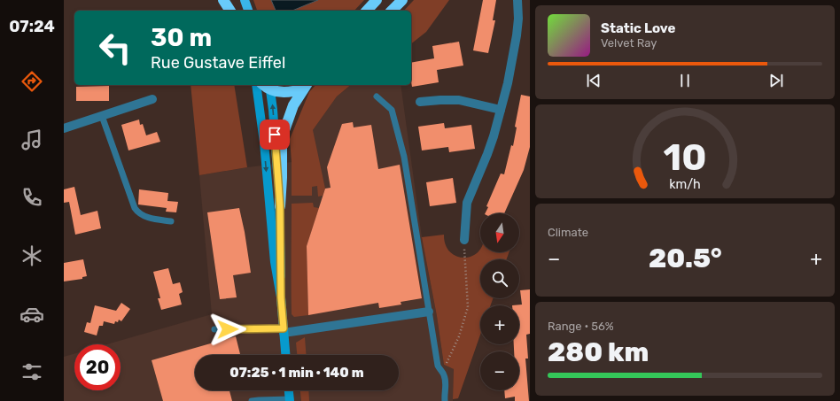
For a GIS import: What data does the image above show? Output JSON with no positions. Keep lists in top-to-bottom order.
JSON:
{
  "north": "bottom",
  "page": {
    "tabs": "07:24",
    "turn": ["30 m", "Rue Gustave Eiffel"],
    "song": ["Static Love", "Velvet Ray"],
    "tile": [
      "Climate",
      ["Range · 56%", "280 km"]
    ],
    "map_buttons": ["+", "−"],
    "heat": ["−", "20.5°", "+"],
    "limit": "20",
    "trip": "07:25 · 1 min · 140 m",
    "gauge": ["10", "km/h"]
  }
}
